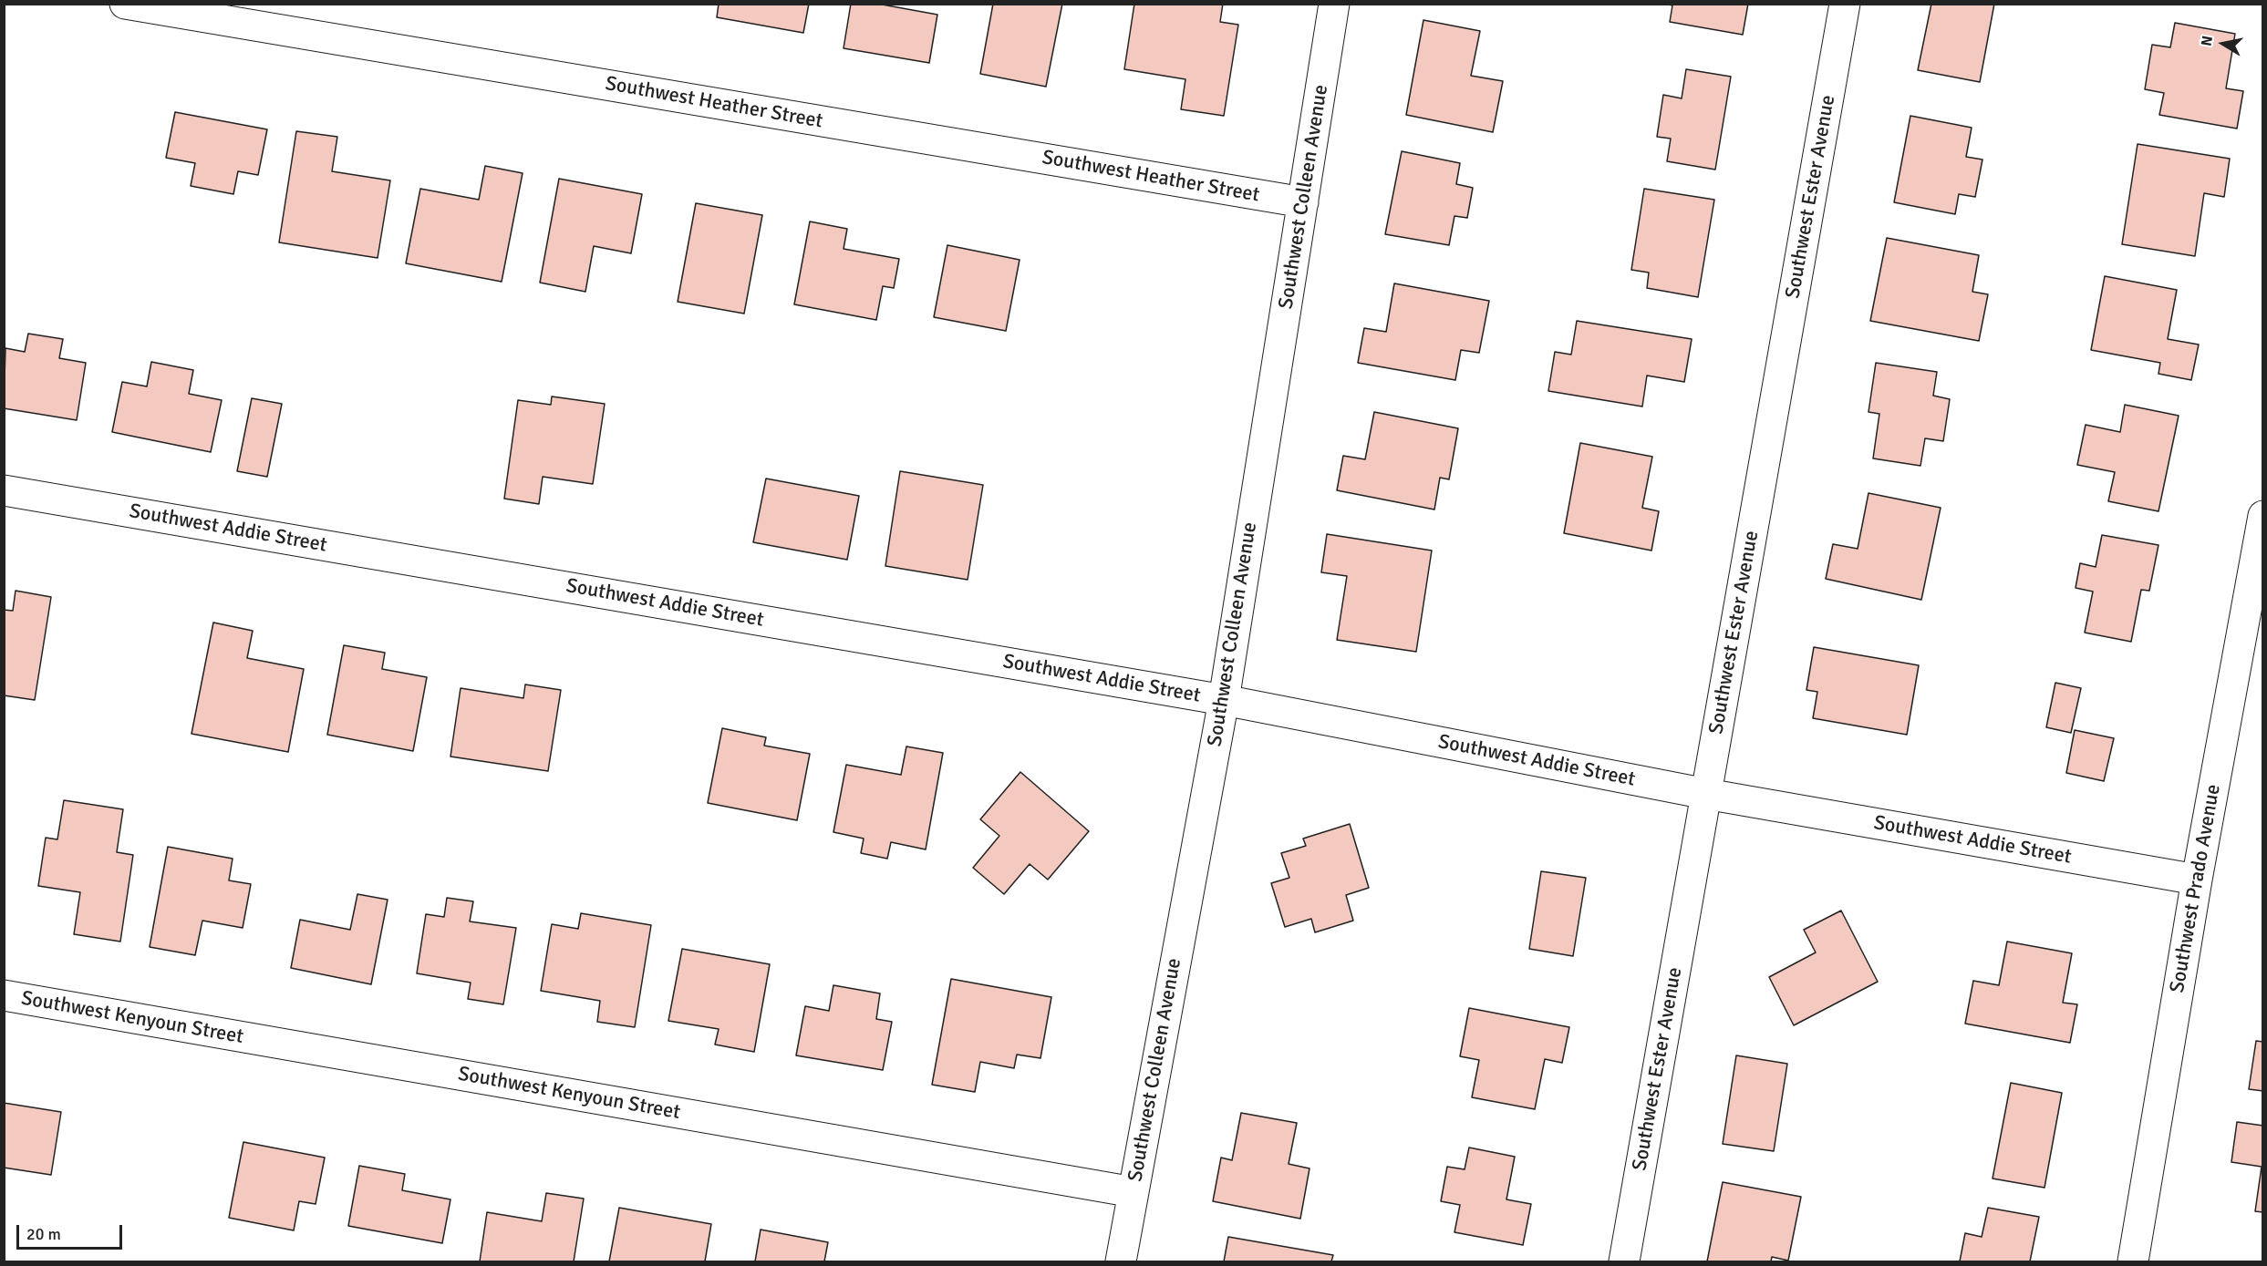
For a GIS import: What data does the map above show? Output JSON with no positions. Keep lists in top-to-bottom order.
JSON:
{
  "streets": {
    "street": [
      "Southwest Heather Street",
      "Southwest Colleen Avenue",
      "Southwest Ester Avenue",
      "Southwest Addie Street",
      "Southwest Prado Avenue",
      "Southwest Kenyoun Street"
    ]
  },
  "crossings": [
    ["Southwest Heather Street", "Southwest Colleen Avenue"],
    ["Southwest Colleen Avenue", "Southwest Addie Street"],
    ["Southwest Colleen Avenue", "Southwest Kenyoun Street"],
    ["Southwest Ester Avenue", "Southwest Addie Street"],
    ["Southwest Addie Street", "Southwest Prado Avenue"]
  ],
  "scale_bar": "20 m",
  "north": "left"
}
